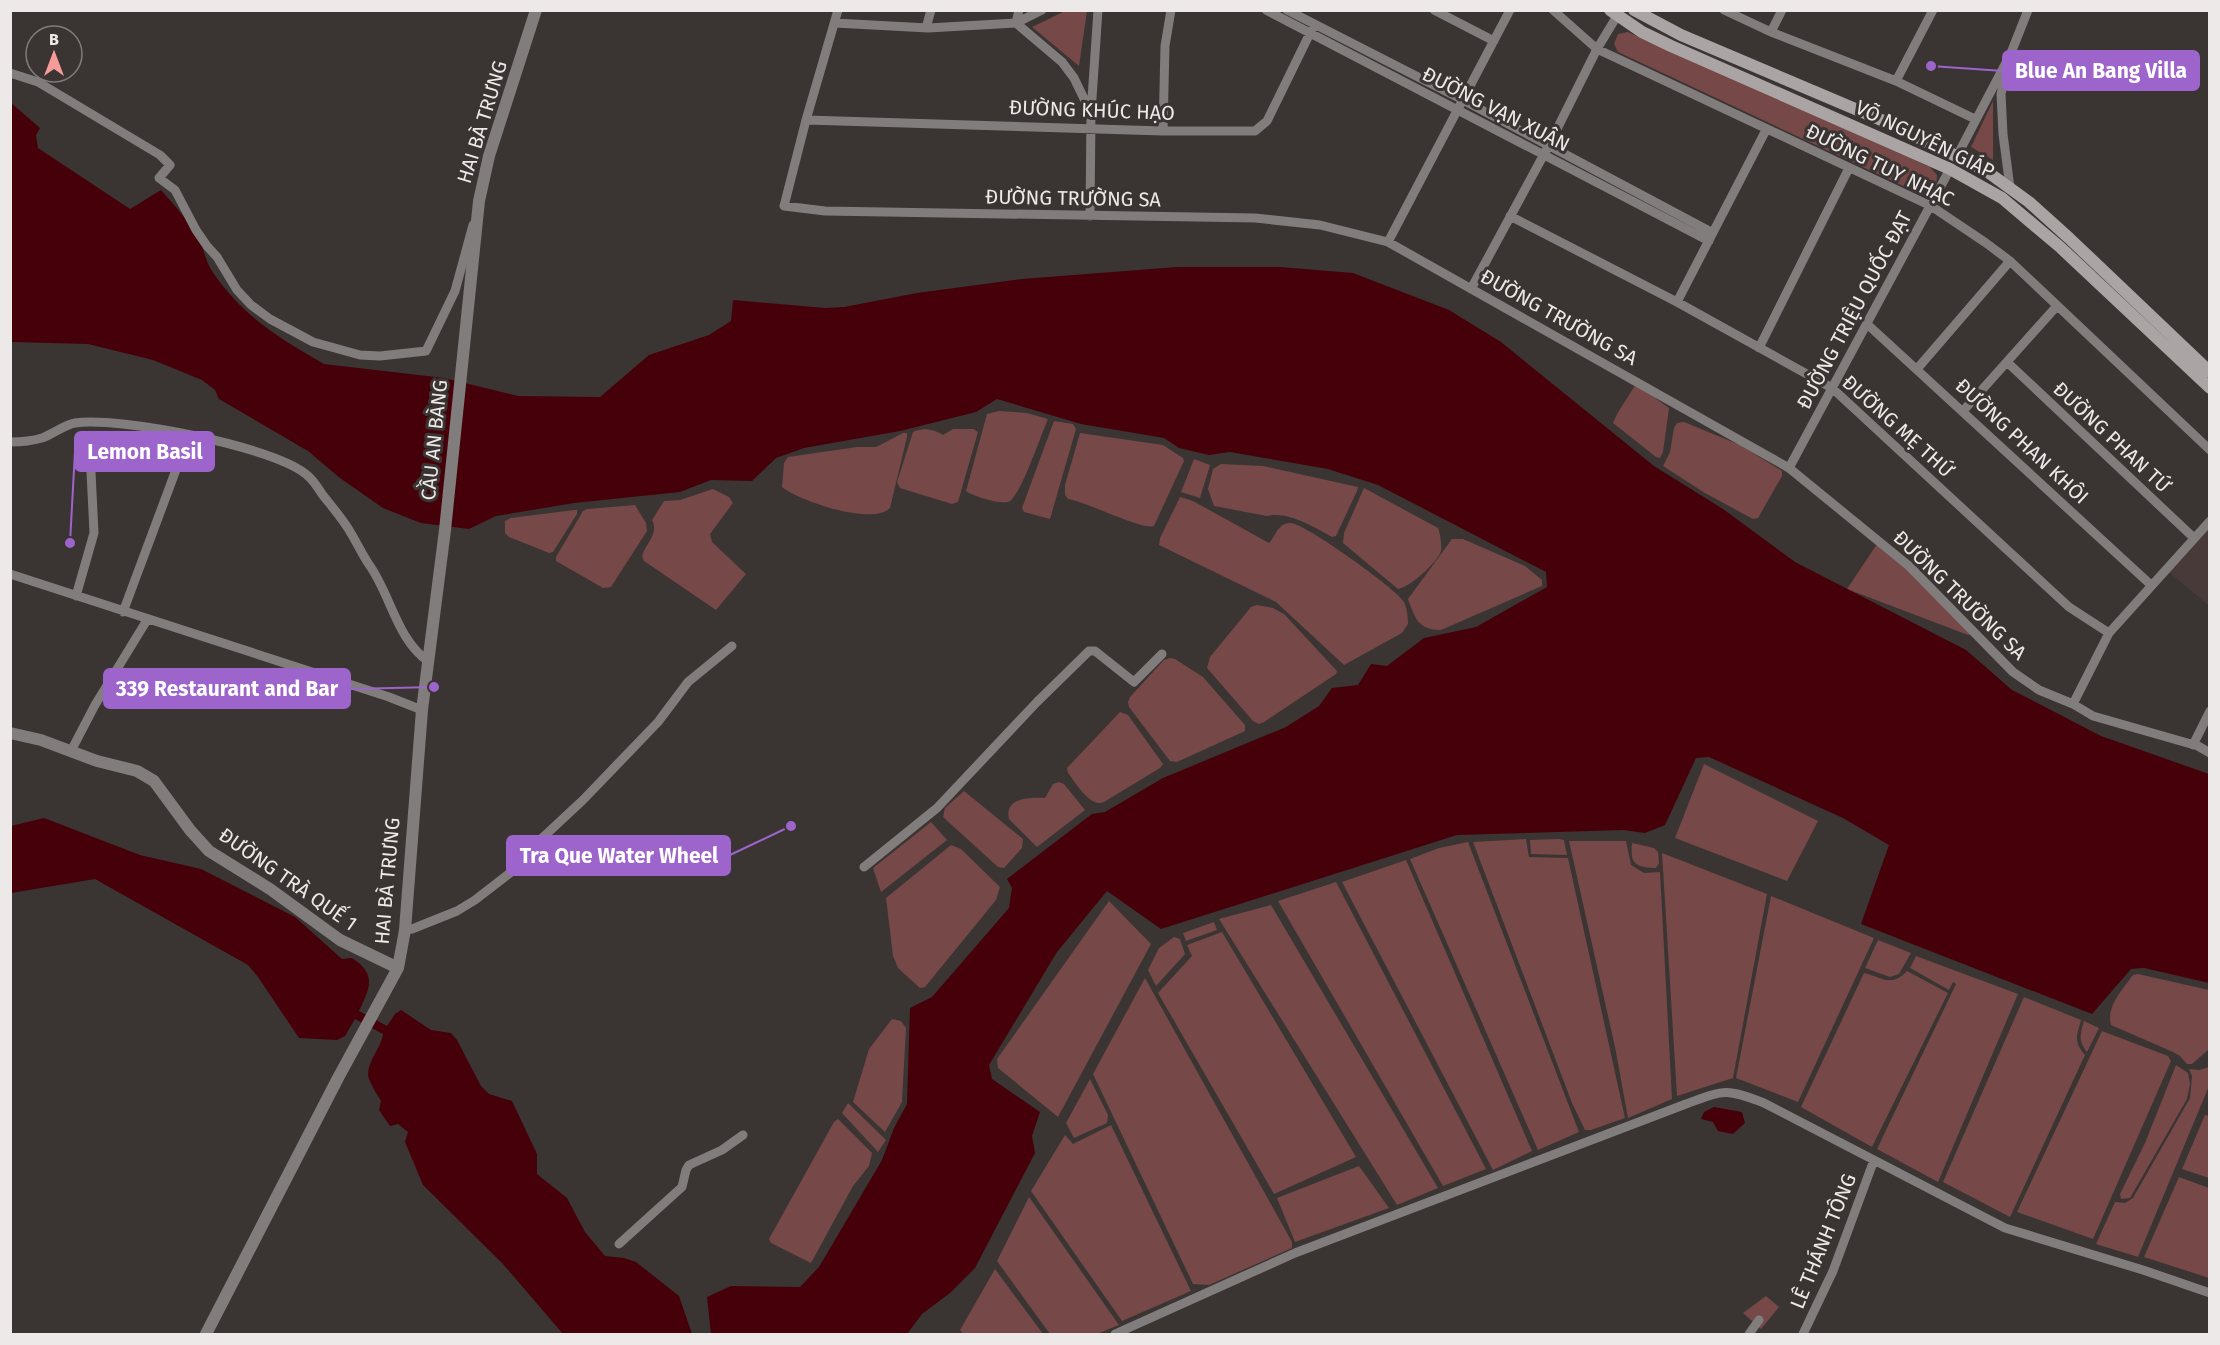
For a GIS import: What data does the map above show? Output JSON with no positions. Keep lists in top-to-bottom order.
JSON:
{
  "streets": {
    "main road": ["VÕ NGUYÊN GIÁP"],
    "street": [
      "ĐƯỜNG VẠN XUÂN",
      "ĐƯỜNG KHÚC HẠO",
      "HAI BÀ TRƯNG",
      "ĐƯỜNG TUY NHẠC",
      "ĐƯỜNG TRƯỜNG SA",
      "ĐƯỜNG TRIỆU QUỐC ĐẠT",
      "ĐƯỜNG MẸ THỨ",
      "ĐƯỜNG PHAN TỨ",
      "CẦU AN BÀNG",
      "ĐƯỜNG PHAN KHÔI",
      "ĐƯỜNG TRÀ QUẾ 1",
      "LÊ THÁNH TÔNG"
    ]
  },
  "crossings": [
    ["ĐƯỜNG VẠN XUÂN", "ĐƯỜNG KHÚC HẠO"],
    ["ĐƯỜNG KHÚC HẠO", "ĐƯỜNG TRƯỜNG SA"],
    ["HAI BÀ TRƯNG", "CẦU AN BÀNG"],
    ["HAI BÀ TRƯNG", "ĐƯỜNG TRÀ QUẾ 1"],
    ["VÕ NGUYÊN GIÁP", "ĐƯỜNG TRIỆU QUỐC ĐẠT"],
    ["ĐƯỜNG TUY NHẠC", "ĐƯỜNG TRIỆU QUỐC ĐẠT"],
    ["ĐƯỜNG TRƯỜNG SA", "ĐƯỜNG TRIỆU QUỐC ĐẠT"],
    ["ĐƯỜNG TRIỆU QUỐC ĐẠT", "ĐƯỜNG MẸ THỨ"],
    ["ĐƯỜNG TRIỆU QUỐC ĐẠT", "ĐƯỜNG PHAN KHÔI"]
  ],
  "places": [
    "Blue An Bang Villa",
    "Lemon Basil",
    "339 Restaurant and Bar",
    "Tra Que Water Wheel"
  ],
  "north": "top"
}
